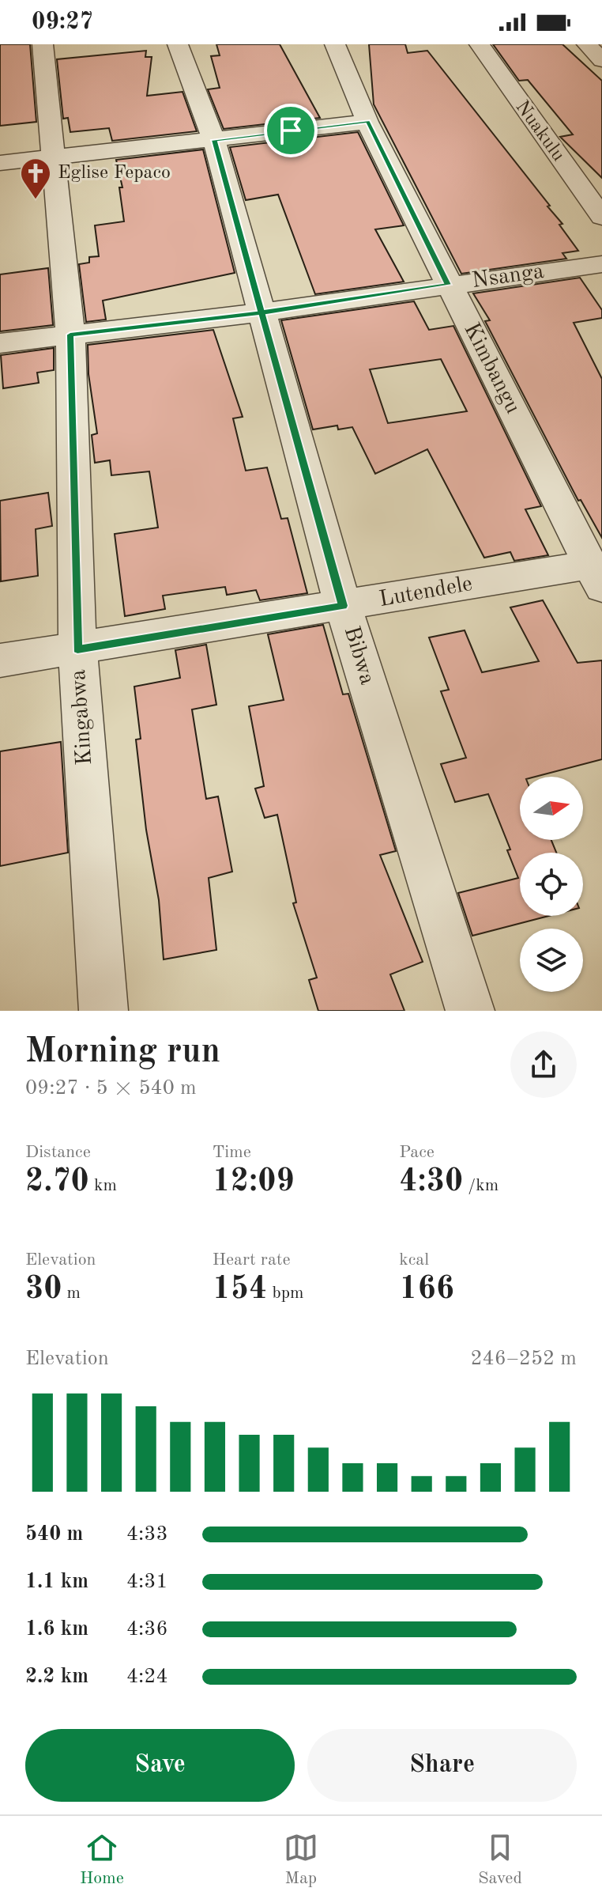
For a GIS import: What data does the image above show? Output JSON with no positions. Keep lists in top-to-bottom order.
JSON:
{
  "streets": {
    "street": [
      "Nuakulu",
      "Nsanga",
      "Kimbangu",
      "Lutendele",
      "Bibwa",
      "Kingabwa"
    ]
  },
  "crossings": [
    ["Nsanga", "Kimbangu"],
    ["Nsanga", "Bibwa"],
    ["Nsanga", "Kingabwa"],
    ["Kimbangu", "Lutendele"],
    ["Lutendele", "Bibwa"],
    ["Lutendele", "Kingabwa"]
  ],
  "places": {
    "church": ["Eglise Fepaco"]
  },
  "north": "right",
  "page": {
    "status": "09:27",
    "heading": ["Morning run", "09:27 · 5 × 540 m"],
    "stats": [
      ["Distance", "2.70 km"],
      ["Time", "12:09"],
      ["Pace", "4:30 /km"],
      ["Elevation", "30 m"],
      ["Heart rate", "154 bpm"],
      ["kcal", "166"]
    ],
    "chart": ["Elevation", "246–252 m"],
    "list": [
      {
        "name": "540 m",
        "note": "4:33"
      },
      {
        "name": "1.1 km",
        "note": "4:31"
      },
      {
        "name": "1.6 km",
        "note": "4:36"
      },
      {
        "name": "2.2 km",
        "note": "4:24"
      }
    ],
    "buttons": ["Save", "Share"],
    "tabs": ["Home", "Map", "Saved"]
  }
}
